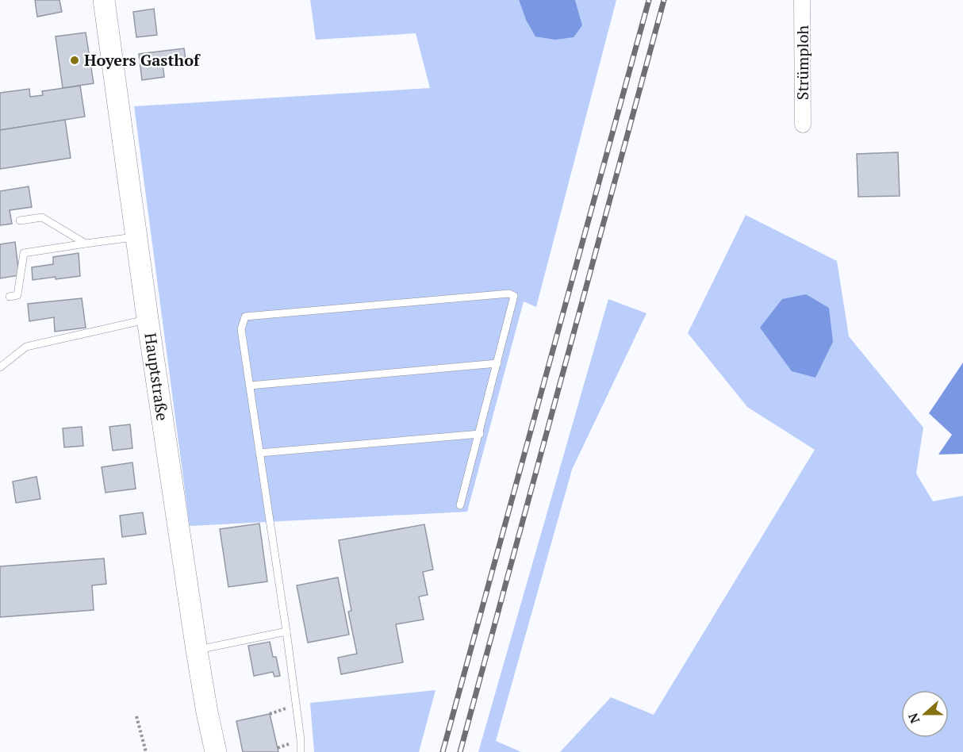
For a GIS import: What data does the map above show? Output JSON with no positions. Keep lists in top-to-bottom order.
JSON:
{
  "streets": {
    "main road": ["Hauptstraße"],
    "street": ["Strümploh"]
  },
  "places": ["Hoyers Gasthof"],
  "north": "left"
}
